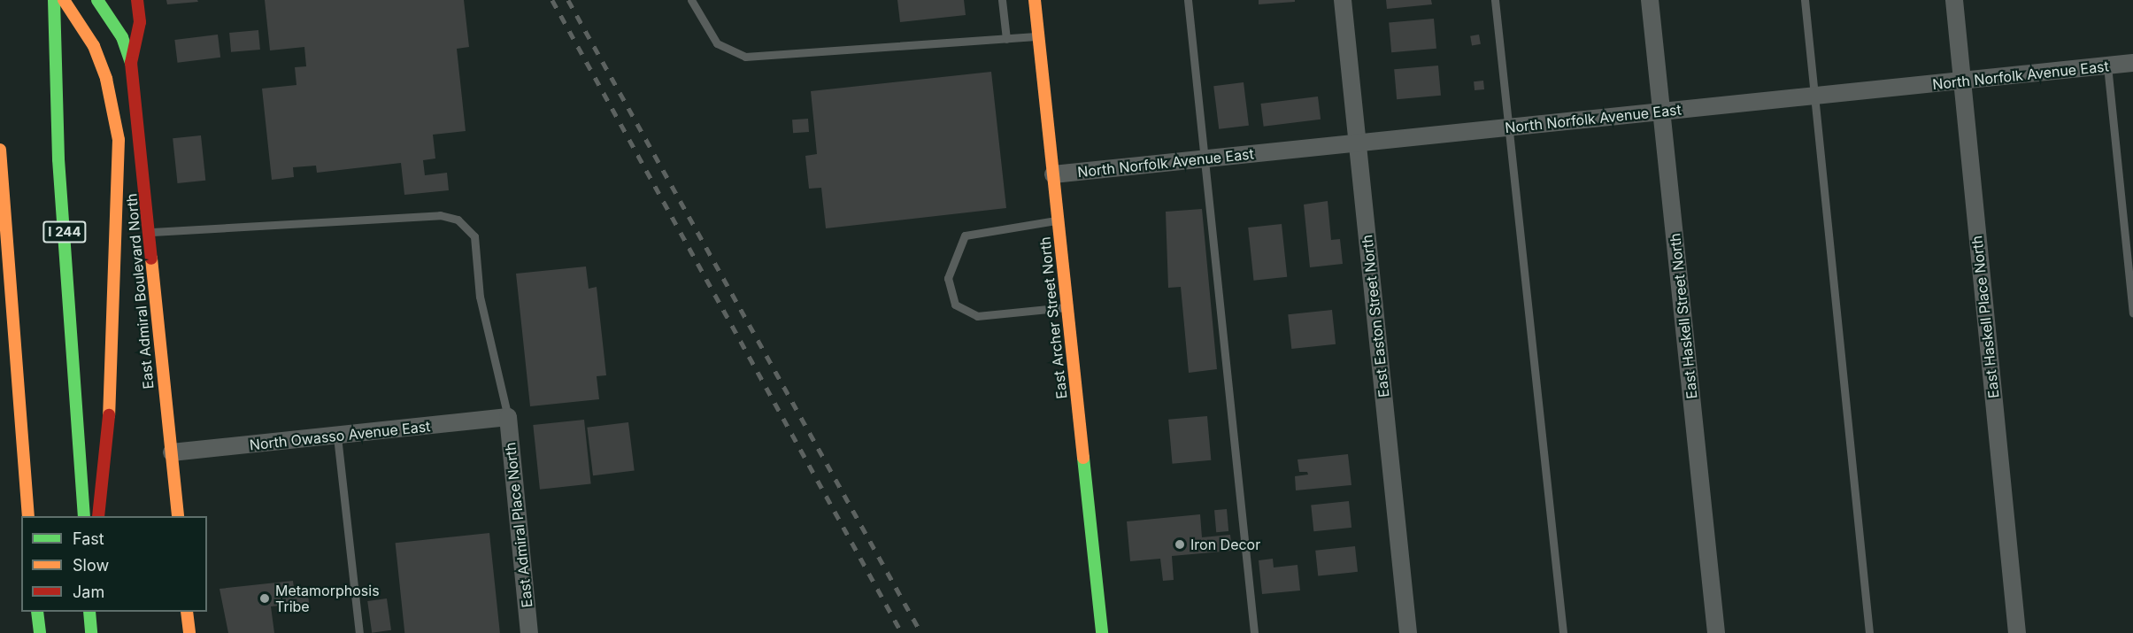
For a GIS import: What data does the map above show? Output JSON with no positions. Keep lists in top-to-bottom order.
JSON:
{
  "streets": {
    "main road": ["I 244", "East Admiral Boulevard North", "East Archer Street North"],
    "street": [
      "North Norfolk Avenue East",
      "East Easton Street North",
      "East Haskell Street North",
      "East Haskell Place North",
      "North Owasso Avenue East",
      "East Admiral Place North"
    ]
  },
  "crossings": [
    ["North Norfolk Avenue East", "East Easton Street North"],
    ["North Norfolk Avenue East", "East Haskell Street North"],
    ["North Norfolk Avenue East", "East Haskell Place North"],
    ["North Norfolk Avenue East", "East Archer Street North"],
    ["East Admiral Boulevard North", "North Owasso Avenue East"],
    ["North Owasso Avenue East", "East Admiral Place North"]
  ],
  "places": ["Iron Decor", "Metamorphosis Tribe"],
  "legend": ["Fast", "Slow", "Jam"]
}
